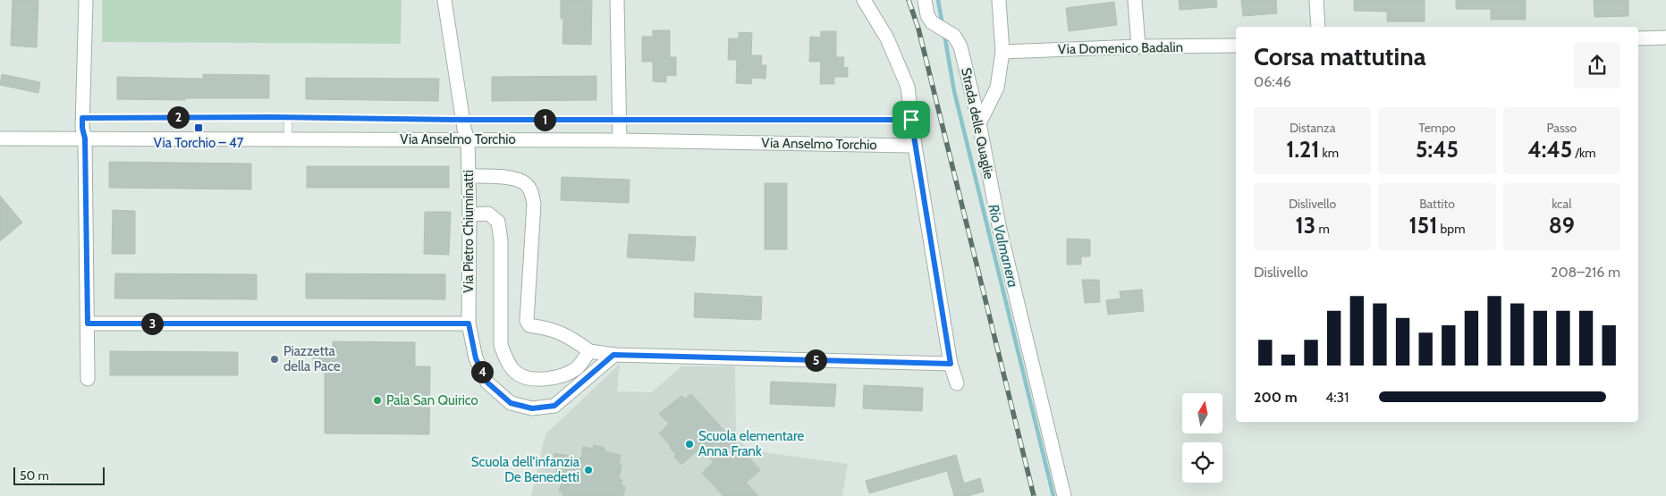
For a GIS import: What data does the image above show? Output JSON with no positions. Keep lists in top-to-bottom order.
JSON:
{
  "streets": {
    "street": [
      "Via Domenico Badalin",
      "Strada delle Quaglie",
      "Via Anselmo Torchio",
      "Via Pietro Chiuminatti"
    ]
  },
  "crossings": [
    ["Via Anselmo Torchio", "Via Pietro Chiuminatti"]
  ],
  "water": ["Rio Valmanera"],
  "places": {
    "transit": ["Via Torchio – 47"],
    "other": [
      "Piazzetta della Pace",
      "Pala San Quirico",
      "Scuola elementare Anna Frank",
      "Scuola dell'infanzia De Benedetti"
    ]
  },
  "scale_bar": "50 m",
  "north": "top",
  "page": {
    "heading": ["Corsa mattutina", "06:46"],
    "stats": [
      ["Distanza", "1.21 km"],
      ["Tempo", "5:45"],
      ["Passo", "4:45 /km"],
      ["Dislivello", "13 m"],
      ["Battito", "151 bpm"],
      ["kcal", "89"]
    ],
    "pins": [
      "2",
      "1",
      "3",
      "5",
      "4"
    ],
    "chart": ["Dislivello", "208–216 m"],
    "list": [
      {
        "name": "200 m",
        "note": "4:31"
      }
    ],
    "scale": "50 m"
  }
}
